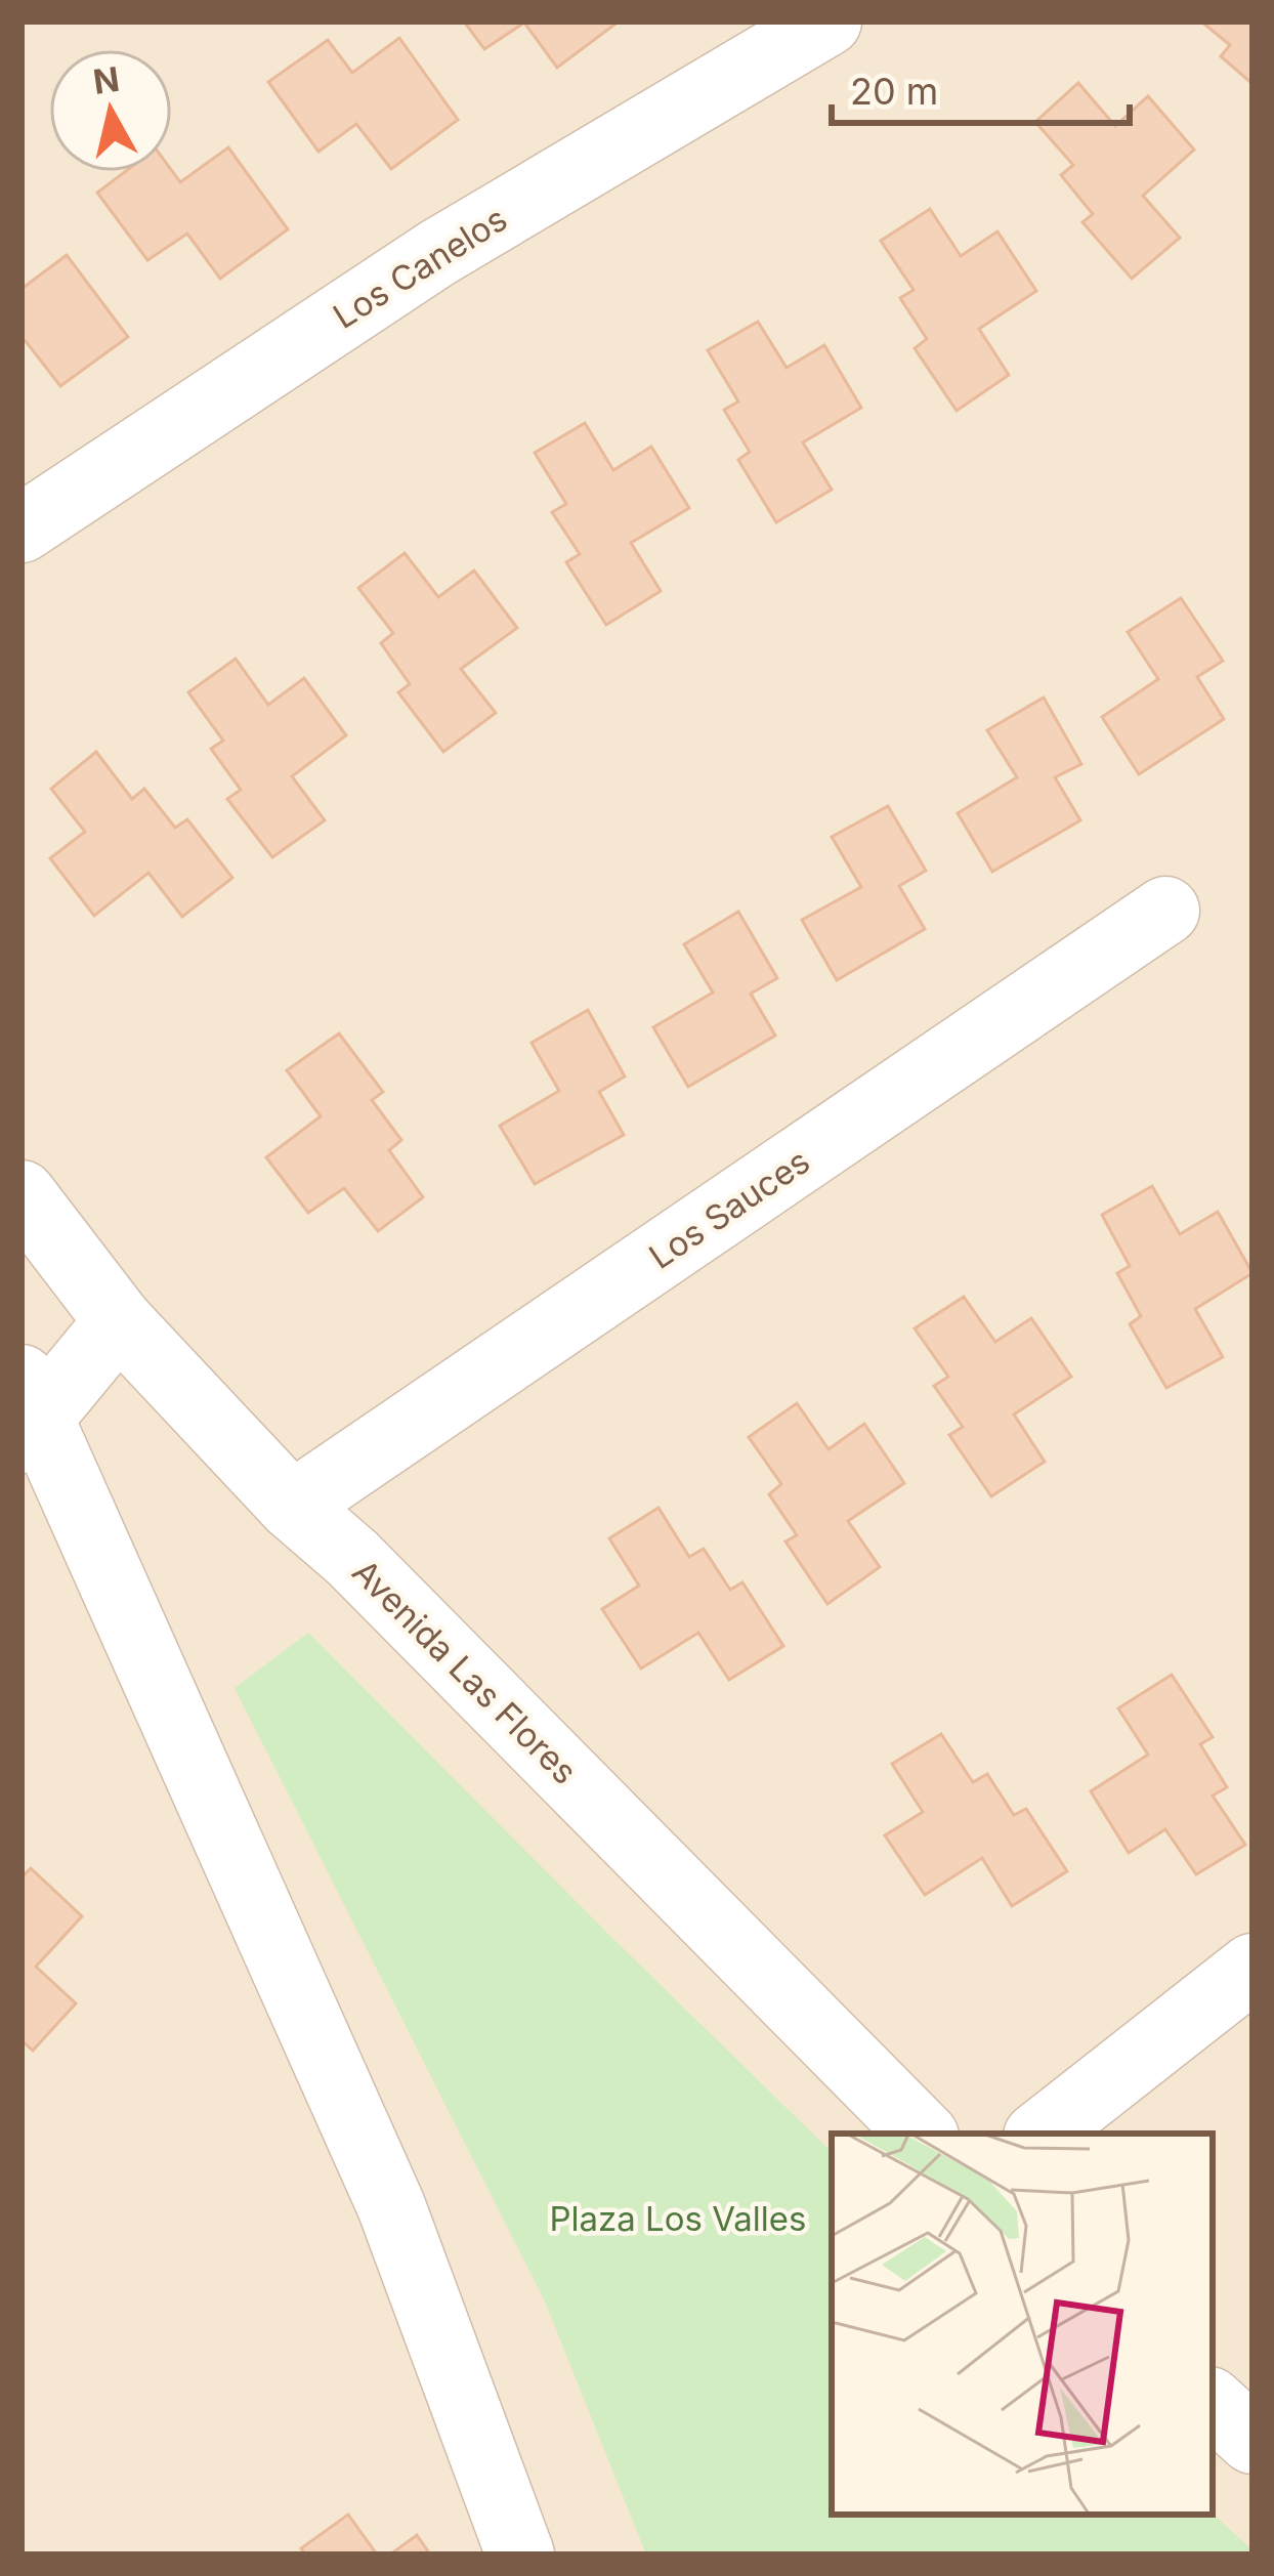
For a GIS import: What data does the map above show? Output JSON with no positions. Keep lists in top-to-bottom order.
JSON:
{
  "streets": {
    "street": ["Los Canelos", "Los Sauces", "Avenida Las Flores"]
  },
  "crossings": [
    ["Los Sauces", "Avenida Las Flores"]
  ],
  "parks": ["Plaza Los Valles"],
  "scale_bar": "20 m",
  "north": "top"
}
